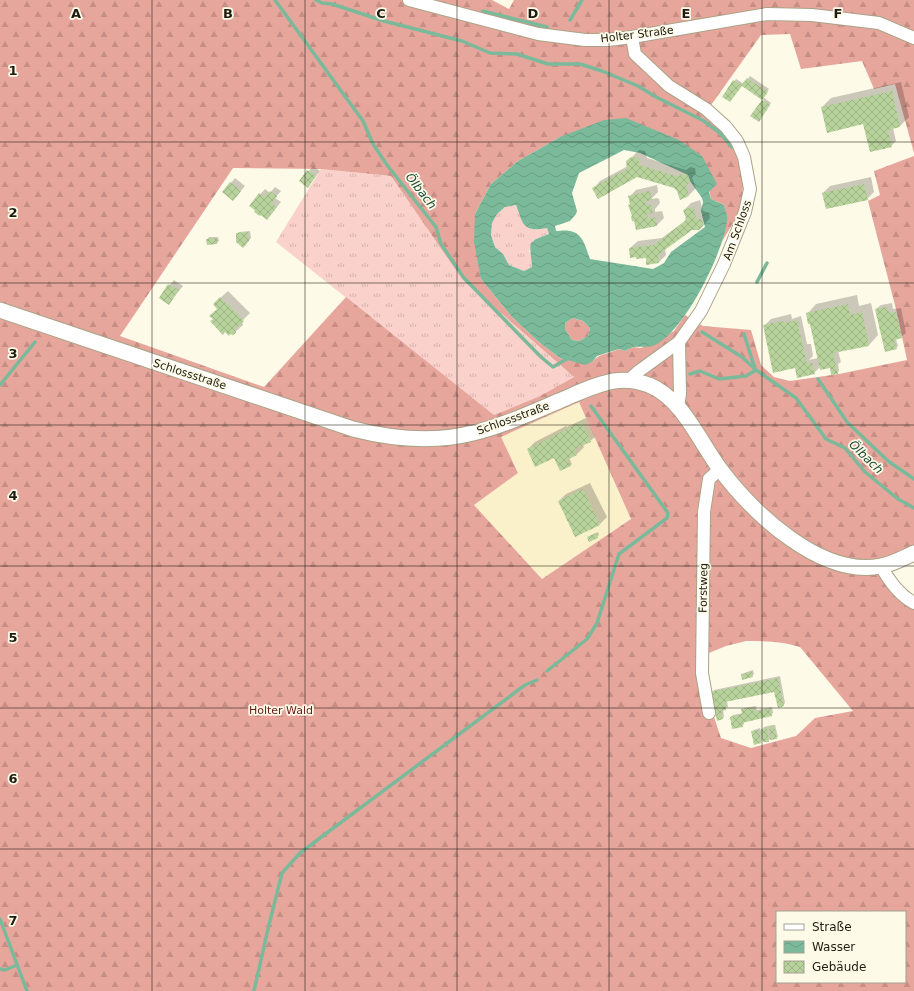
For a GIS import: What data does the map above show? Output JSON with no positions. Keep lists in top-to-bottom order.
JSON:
{
  "streets": {
    "main road": ["Schlossstraße"],
    "street": ["Holter Straße", "Am Schloss", "Forstweg"]
  },
  "crossings": [
    ["Holter Straße", "Am Schloss"],
    ["Am Schloss", "Schlossstraße"],
    ["Schlossstraße", "Forstweg"]
  ],
  "water": ["Ölbach"],
  "parks": ["Holter Wald"],
  "legend": ["Straße", "Wasser", "Gebäude"],
  "grid": {
    "columns": [
      "A",
      "B",
      "C",
      "D",
      "E",
      "F"
    ],
    "rows": [
      "1",
      "2",
      "3",
      "4",
      "5",
      "6",
      "7"
    ]
  }
}
